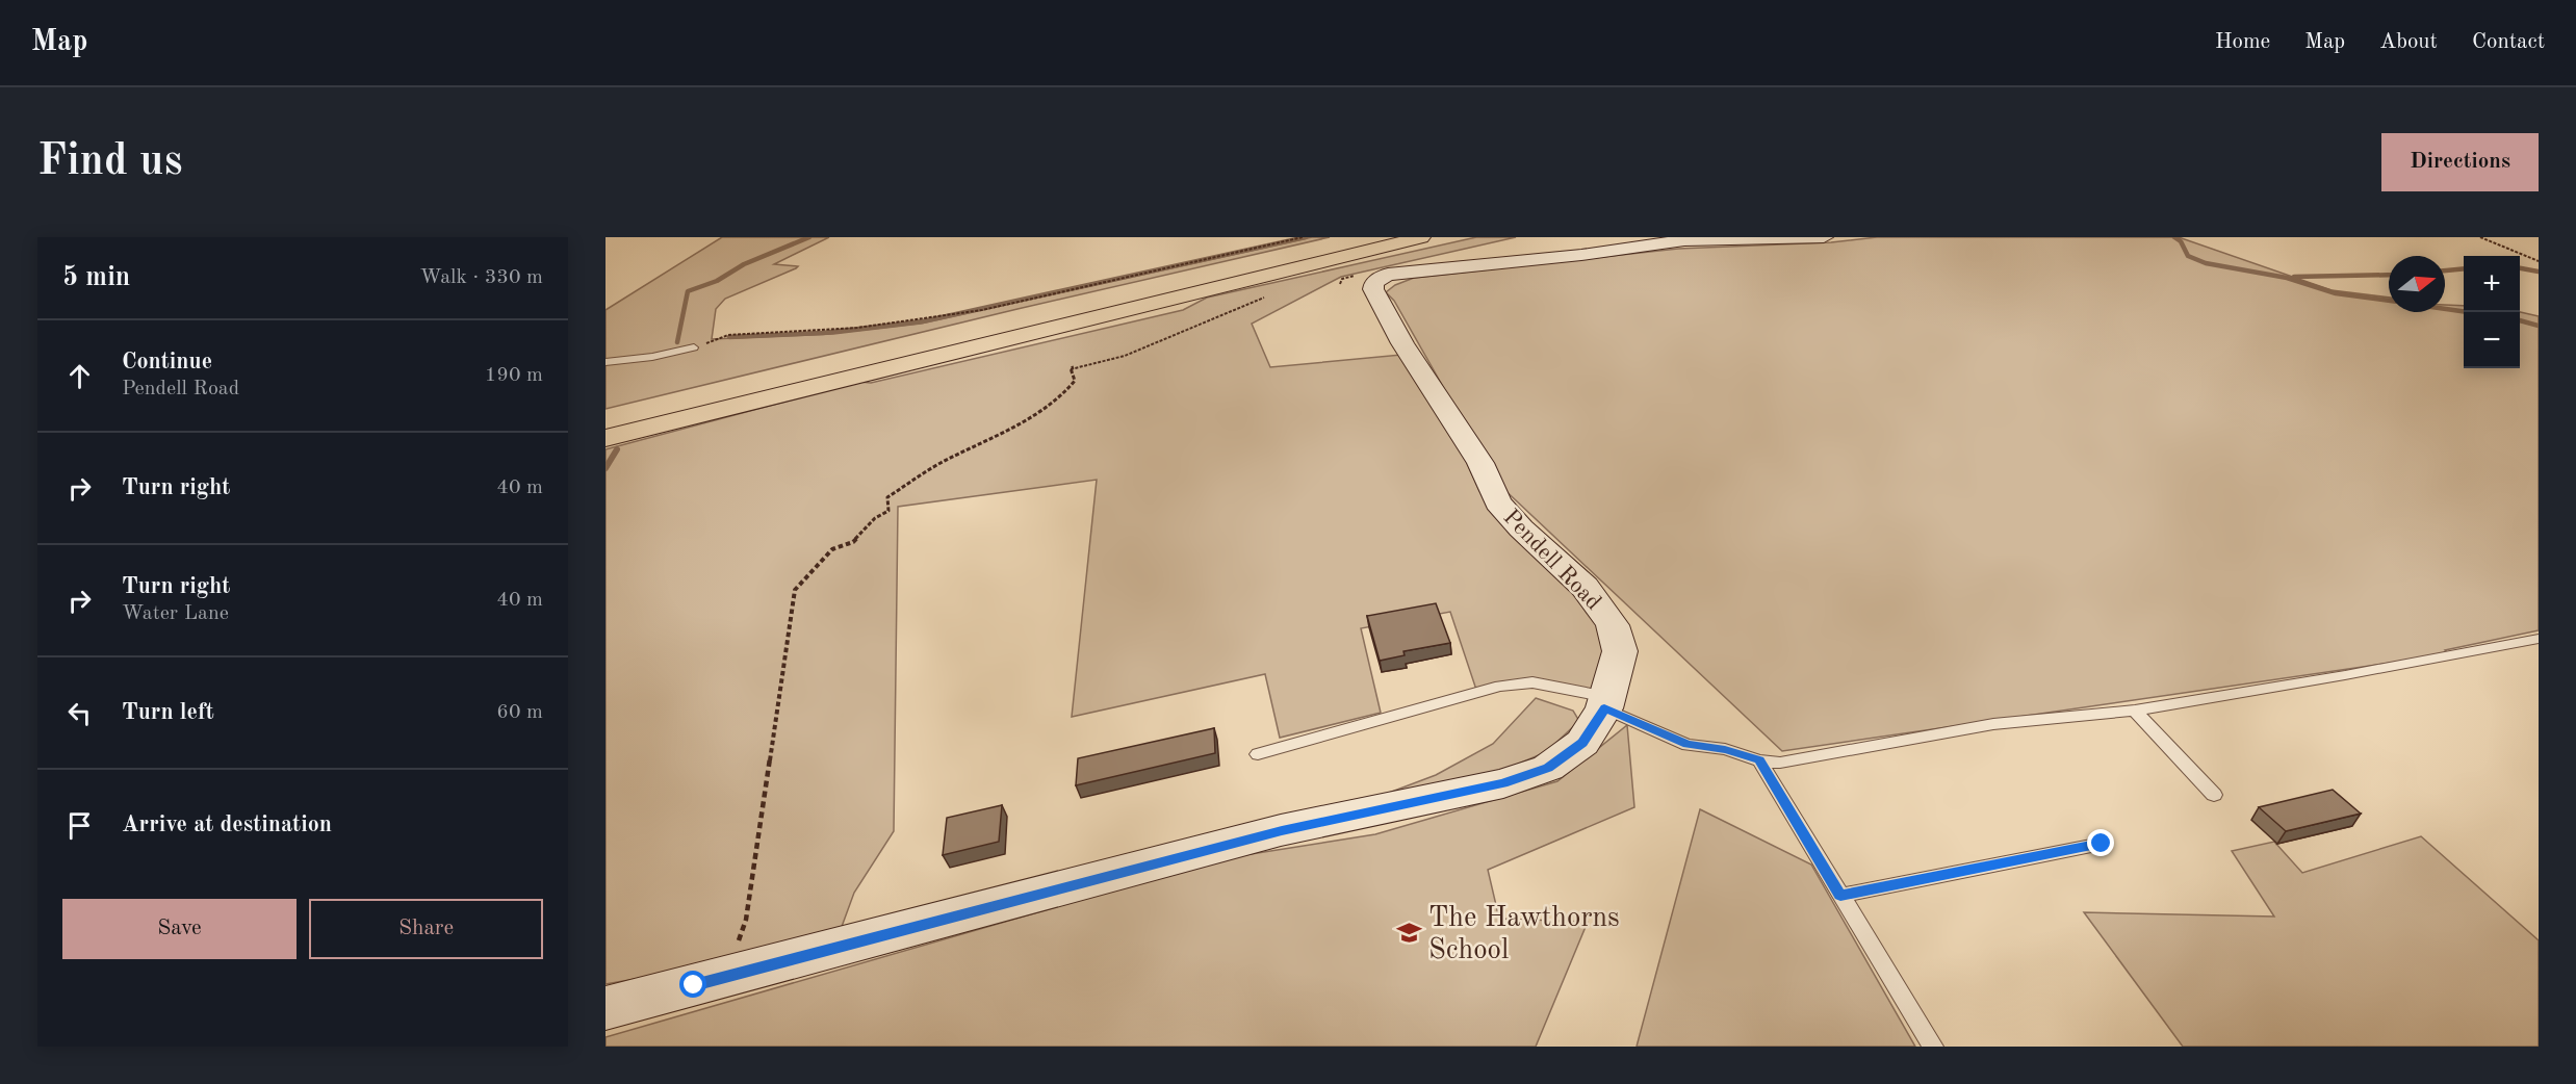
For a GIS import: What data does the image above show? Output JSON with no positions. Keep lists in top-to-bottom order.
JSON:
{
  "streets": {
    "street": ["Pendell Road"]
  },
  "places": {
    "school or university": ["The Hawthorns School"]
  },
  "north": "right",
  "page": {
    "header": "Map",
    "nav": [
      "Home",
      "Map",
      "About",
      "Contact"
    ],
    "buttons": [
      "Directions",
      ["Save", "Share"]
    ],
    "title": "Find us",
    "heading": ["5 min", "Walk · 330 m"],
    "map_buttons": ["+", "−"],
    "list": [
      ["Continue", "Pendell Road", "190 m"],
      ["Turn right", "40 m"],
      ["Turn right", "Water Lane", "40 m"],
      ["Turn left", "60 m"],
      "Arrive at destination"
    ]
  }
}
